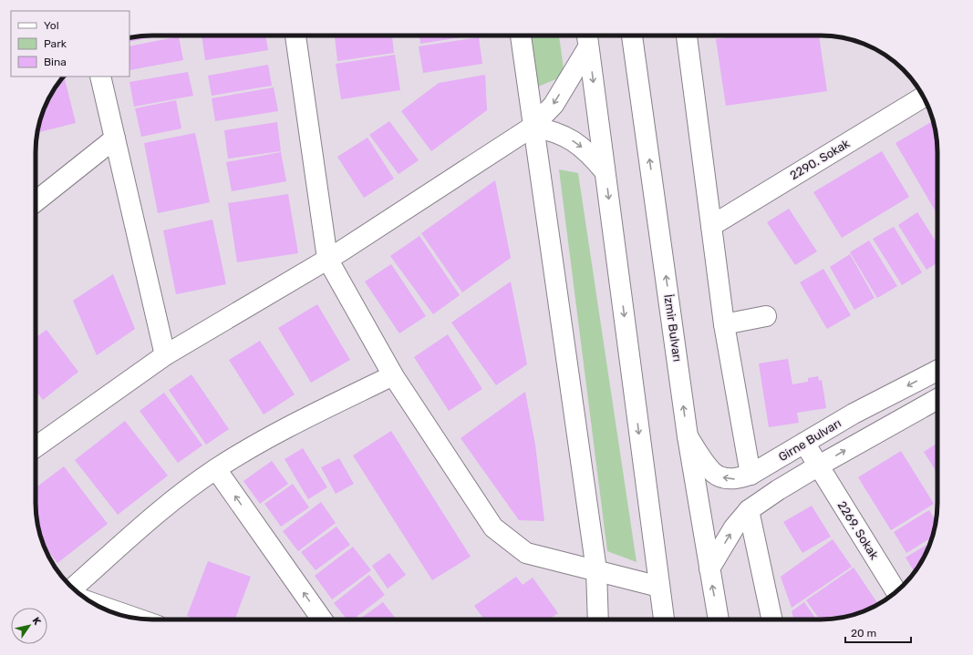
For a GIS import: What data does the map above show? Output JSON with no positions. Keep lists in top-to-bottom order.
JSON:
{
  "streets": {
    "main road": [
      "2290. Sokak",
      "İzmir Bulvarı",
      "Girne Bulvarı",
      "2269. Sokak"
    ]
  },
  "crossings": [
    ["İzmir Bulvarı", "Girne Bulvarı"],
    ["Girne Bulvarı", "2269. Sokak"]
  ],
  "legend": ["Yol", "Park", "Bina"],
  "scale_bar": "20 m",
  "north": "top right"
}
